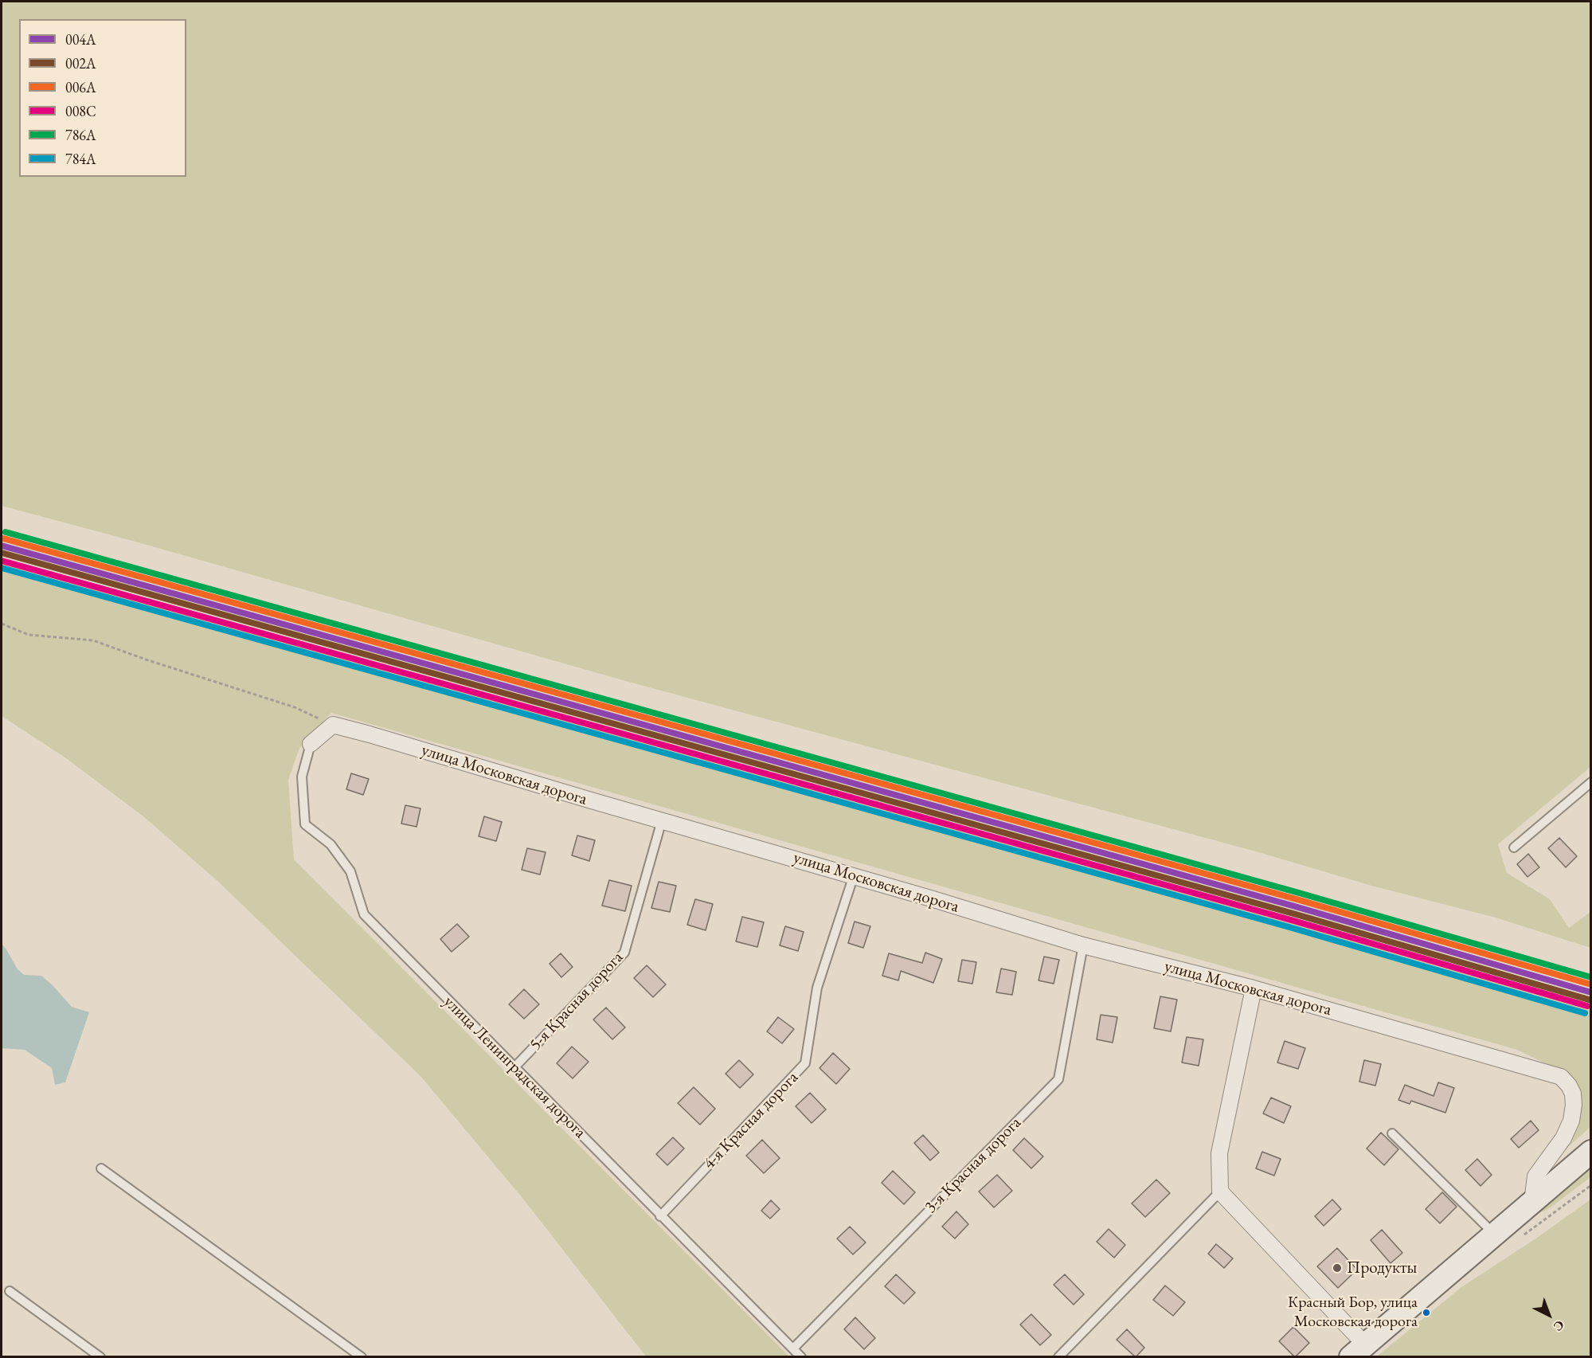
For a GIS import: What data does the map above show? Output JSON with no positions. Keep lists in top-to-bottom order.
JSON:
{
  "streets": {
    "street": ["улица Московская дорога"],
    "lane": [
      "5-я Красная дорога",
      "улица Ленинградская дорога",
      "4-я Красная дорога",
      "3-я Красная дорога"
    ]
  },
  "crossings": [
    ["улица Московская дорога", "5-я Красная дорога"],
    ["улица Московская дорога", "4-я Красная дорога"],
    ["улица Московская дорога", "3-я Красная дорога"],
    ["5-я Красная дорога", "улица Ленинградская дорога"],
    ["улица Ленинградская дорога", "4-я Красная дорога"],
    ["улица Ленинградская дорога", "3-я Красная дорога"]
  ],
  "places": ["Продукты", "Красный Бор, улица Московская дорога"],
  "lines": [
    "transit line 786А",
    "transit line 006А",
    "transit line 004А",
    "transit line 002А",
    "transit line 008С",
    "transit line 784А"
  ],
  "legend": [
    "004А",
    "002А",
    "006А",
    "008С",
    "786А",
    "784А"
  ],
  "north": "bottom right"
}
